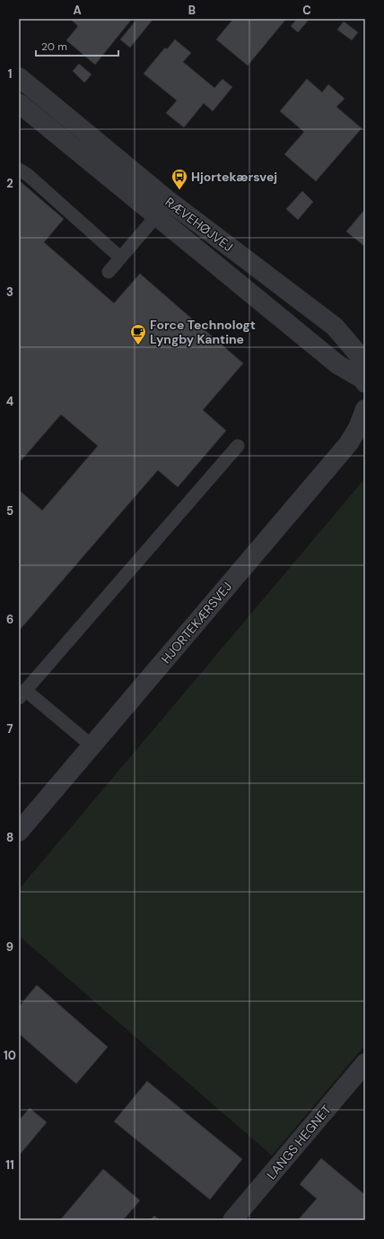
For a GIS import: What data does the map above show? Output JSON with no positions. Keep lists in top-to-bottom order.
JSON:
{
  "streets": {
    "street": ["RÆVEHØJVEJ", "HJORTEKÆRSVEJ", "LANGS HEGNET"]
  },
  "places": {
    "bus stop": ["Hjortekærsvej"],
    "cafe": ["Force Technologt Lyngby Kantine"]
  },
  "scale_bar": "20 m",
  "grid": {
    "columns": ["A", "B", "C"],
    "rows": [
      "1",
      "2",
      "3",
      "4",
      "5",
      "6",
      "7",
      "8",
      "9",
      "10",
      "11"
    ]
  }
}
